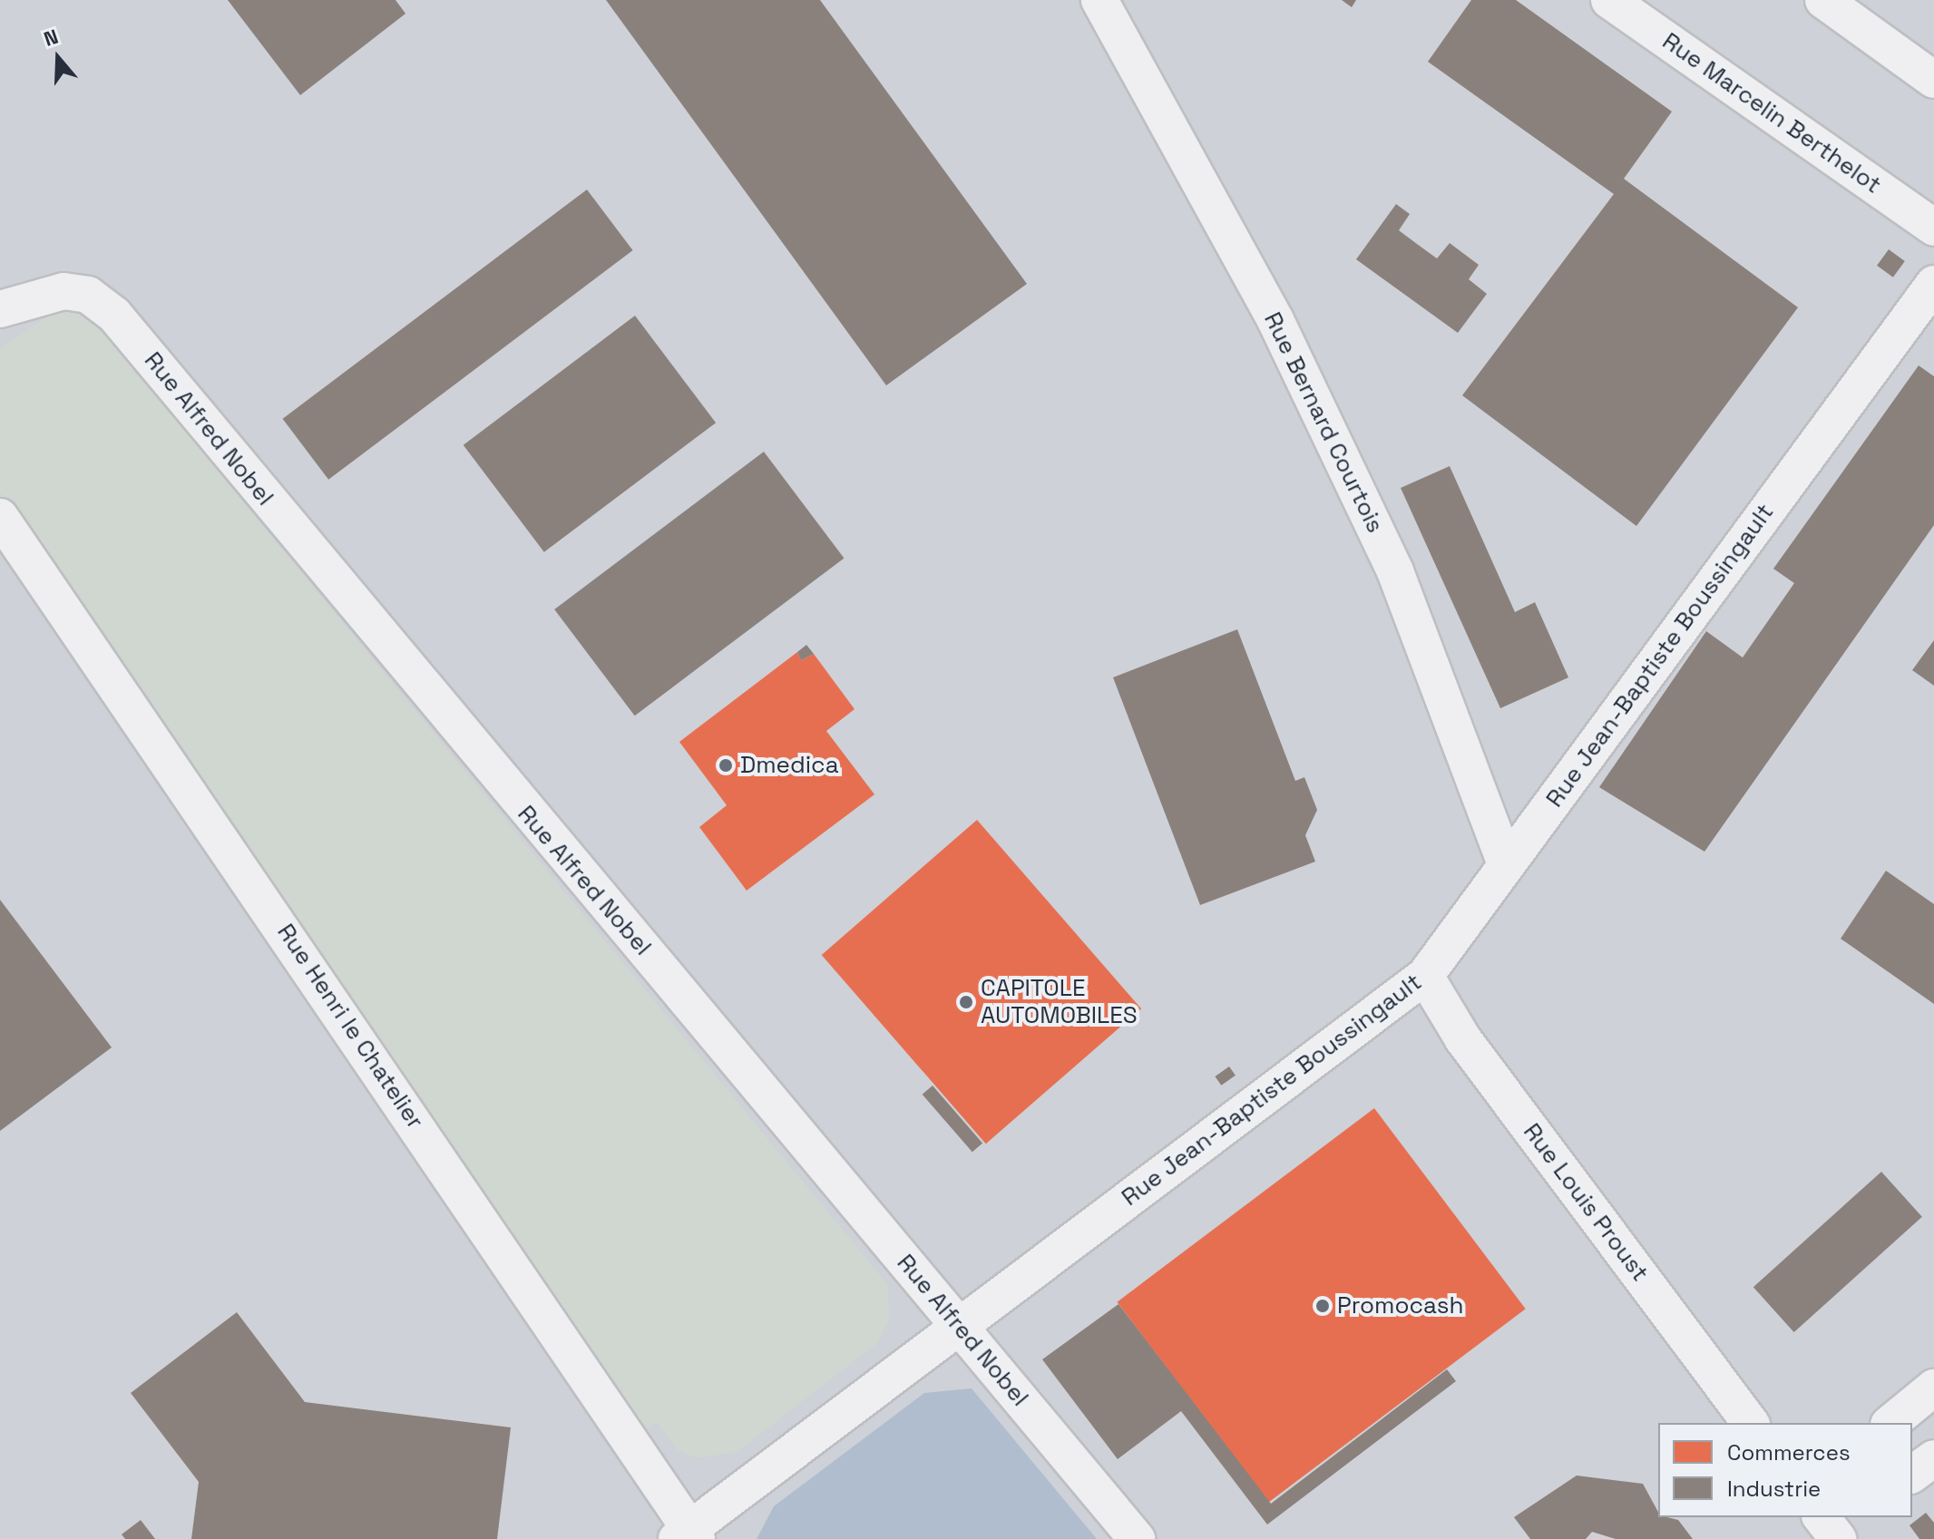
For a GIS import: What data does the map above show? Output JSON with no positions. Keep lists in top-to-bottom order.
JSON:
{
  "streets": {
    "street": [
      "Rue Marcelin Berthelot",
      "Rue Bernard Courtois",
      "Rue Alfred Nobel",
      "Rue Jean-Baptiste Boussingault",
      "Rue Henri le Chatelier",
      "Rue Louis Proust"
    ]
  },
  "crossings": [
    ["Rue Bernard Courtois", "Rue Jean-Baptiste Boussingault"],
    ["Rue Alfred Nobel", "Rue Jean-Baptiste Boussingault"],
    ["Rue Jean-Baptiste Boussingault", "Rue Henri le Chatelier"],
    ["Rue Jean-Baptiste Boussingault", "Rue Louis Proust"]
  ],
  "places": ["Dmedica", "CAPITOLE AUTOMOBILES", "Promocash"],
  "legend": ["Commerces", "Industrie"],
  "north": "top"
}
